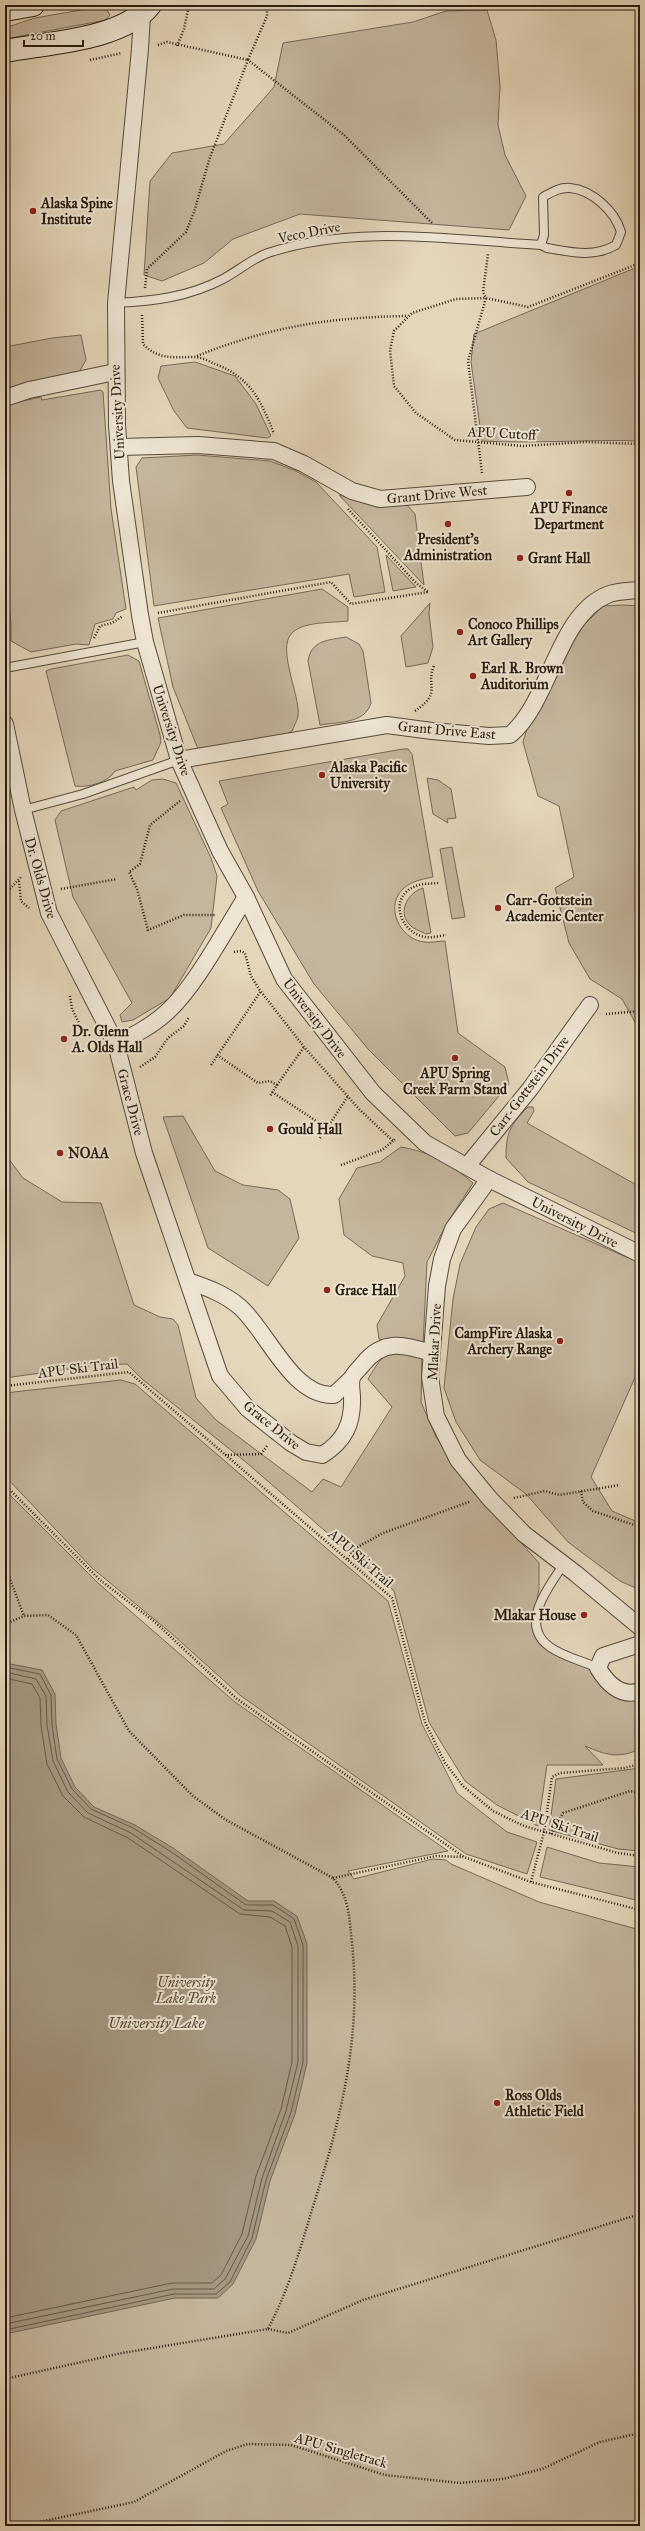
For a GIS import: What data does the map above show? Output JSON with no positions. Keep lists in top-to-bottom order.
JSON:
{
  "streets": {
    "street": [
      "University Drive",
      "Grant Drive West",
      "Grant Drive East",
      "Dr. Olds Drive",
      "Carr-Gottstein Drive",
      "Grace Drive",
      "Mlakar Drive"
    ],
    "lane": ["Veco Drive"],
    "path": ["APU Cutoff", "APU Ski Trail", "APU Singletrack"]
  },
  "crossings": [
    ["Veco Drive", "University Drive"],
    ["University Drive", "Grant Drive West"],
    ["University Drive", "Grant Drive East"],
    ["University Drive", "Carr-Gottstein Drive"],
    ["University Drive", "Mlakar Drive"],
    ["Dr. Olds Drive", "Grace Drive"]
  ],
  "water": ["University Lake"],
  "parks": ["University Lake Park"],
  "places": [
    "Alaska Spine Institute",
    "APU Finance Department",
    "President's Administration",
    "Grant Hall",
    "Conoco Phillips Art Gallery",
    "Earl R. Brown Auditorium",
    "Alaska Pacific University",
    "Carr-Gottstein Academic Center",
    "Dr. Glenn A. Olds Hall",
    "APU Spring Creek Farm Stand",
    "Gould Hall",
    "NOAA",
    "Grace Hall",
    "CampFire Alaska Archery Range",
    "Mlakar House",
    "Ross Olds Athletic Field"
  ],
  "scale_bar": "20 m"
}
